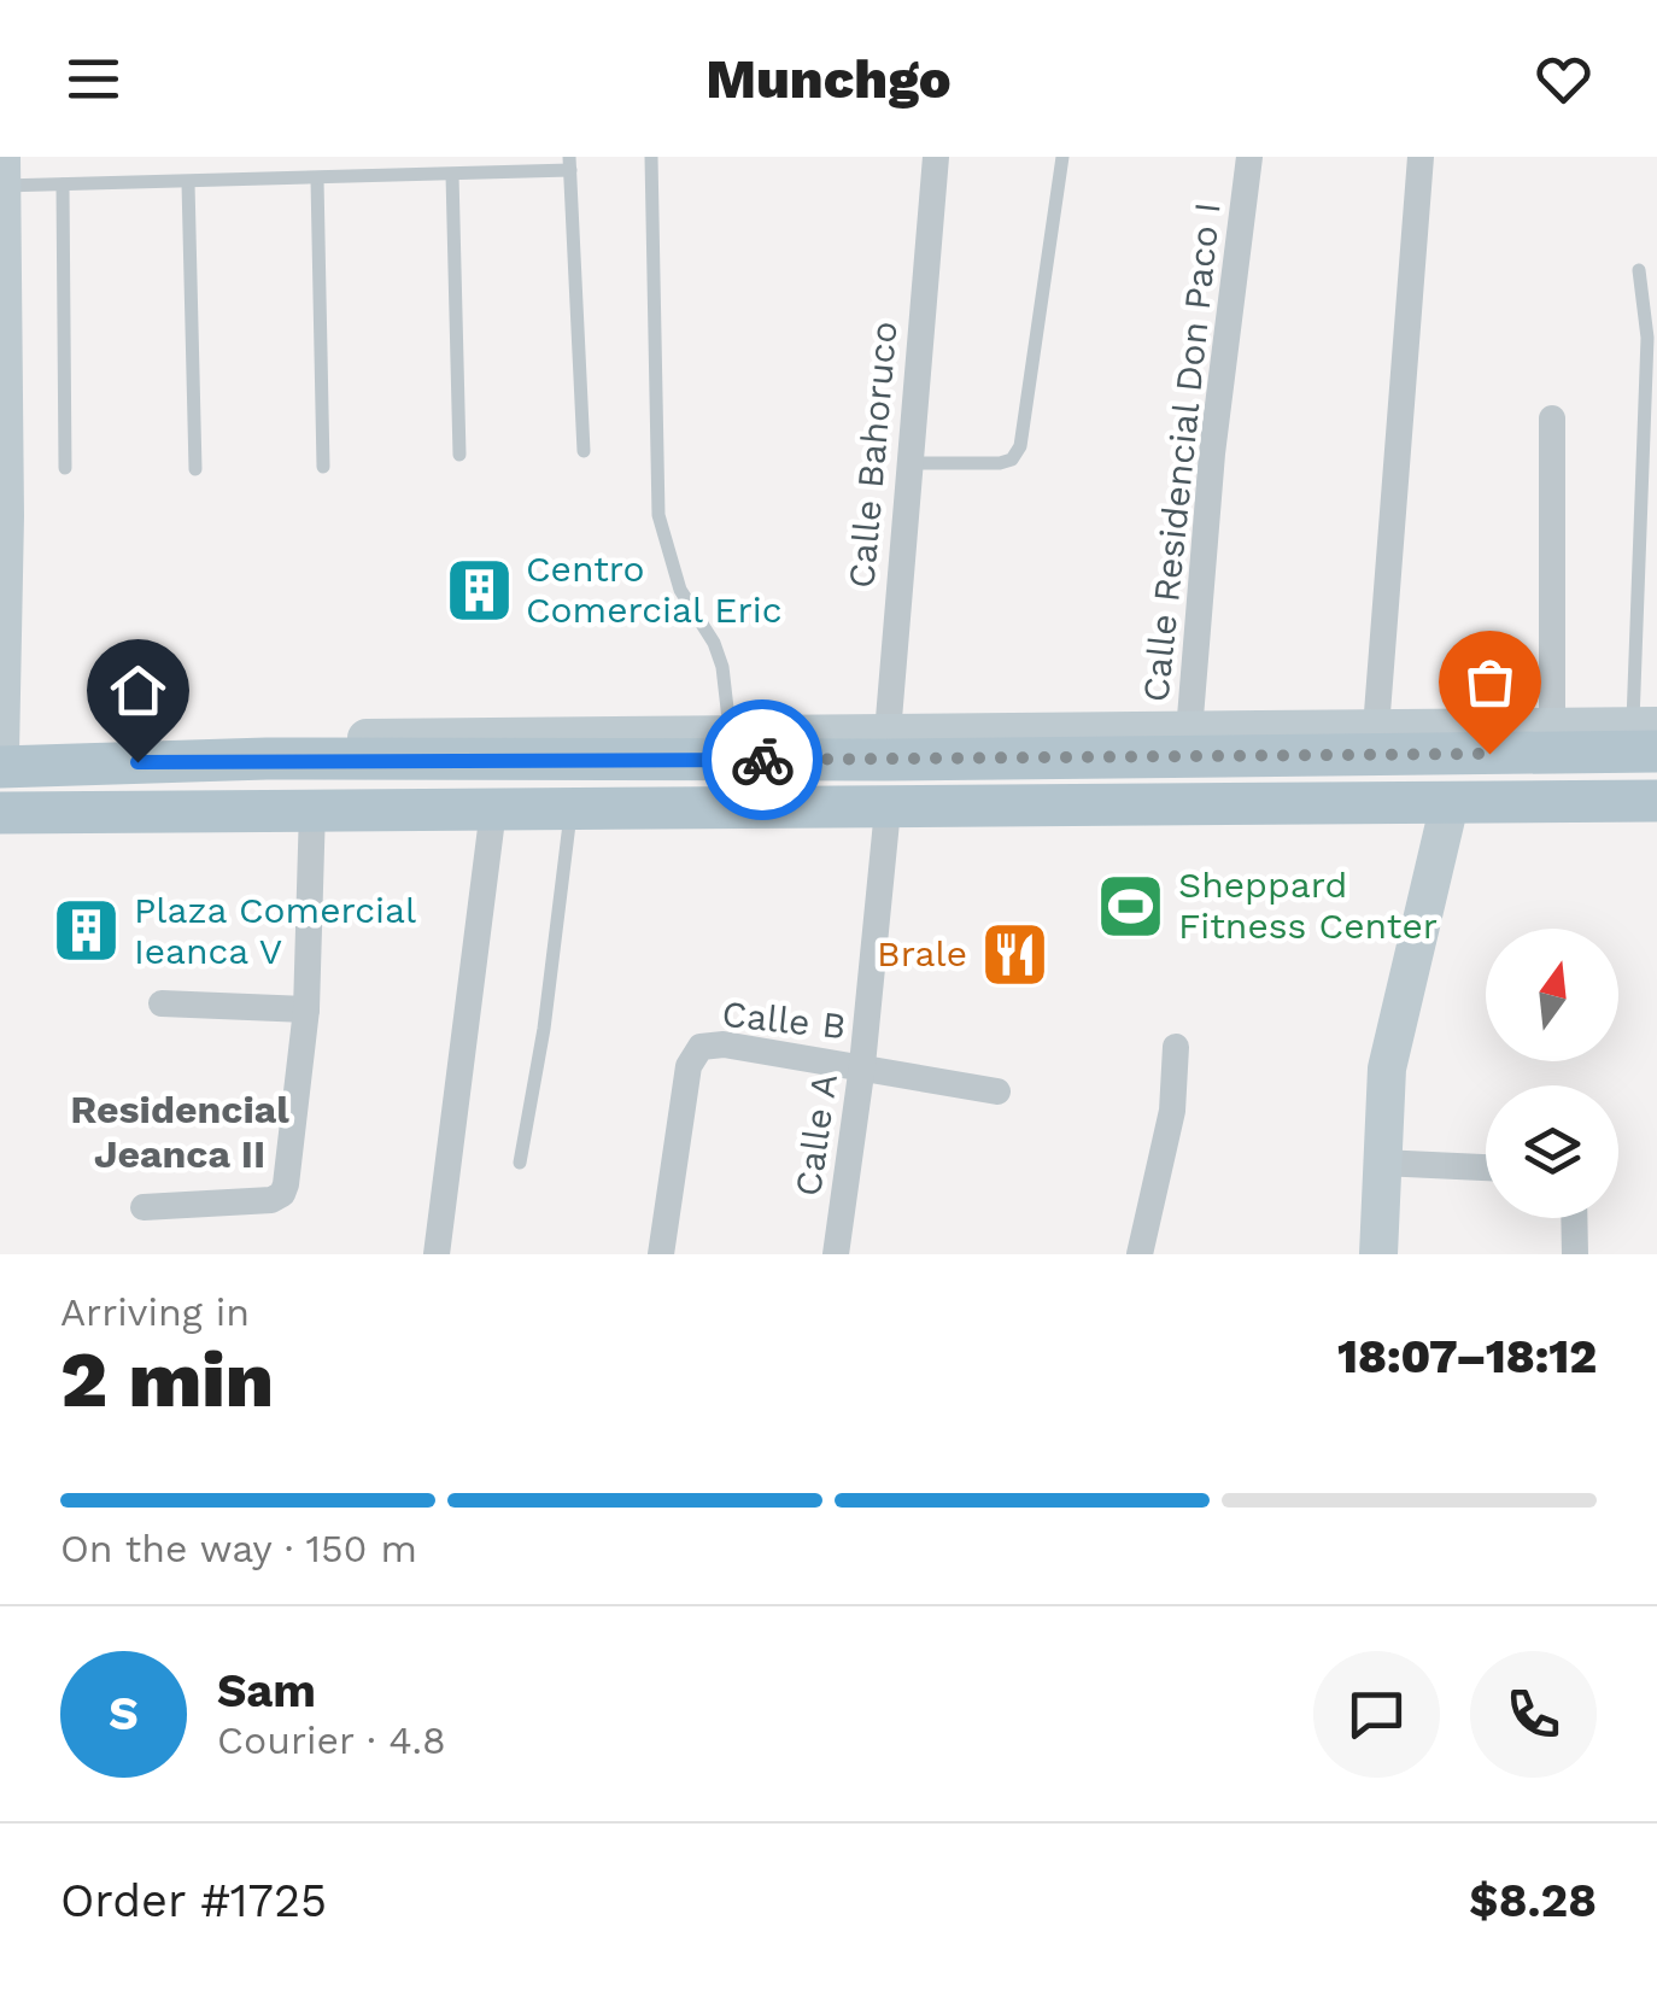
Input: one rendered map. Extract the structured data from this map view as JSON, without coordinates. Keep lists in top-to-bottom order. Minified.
{"streets":{"street":["Calle Residencial Don Paco I","Calle Bahoruco","Calle B","Calle A"]},"crossings":[["Calle B","Calle A"]],"districts":["Residencial Jeanca II"],"places":{"building":["Centro Comercial Eric","Plaza Comercial Ieanca V"],"sports":["Sheppard Fitness Center"],"restaurant":["Brale"]},"north":"top","page":{"header":"Munchgo","heading":["2 min","Arriving in","18:07–18:12"],"panel":["Sam","Courier · 4.8","Order #1725","$8.28"],"bar":"On the way · 150 m","round":"S"}}
